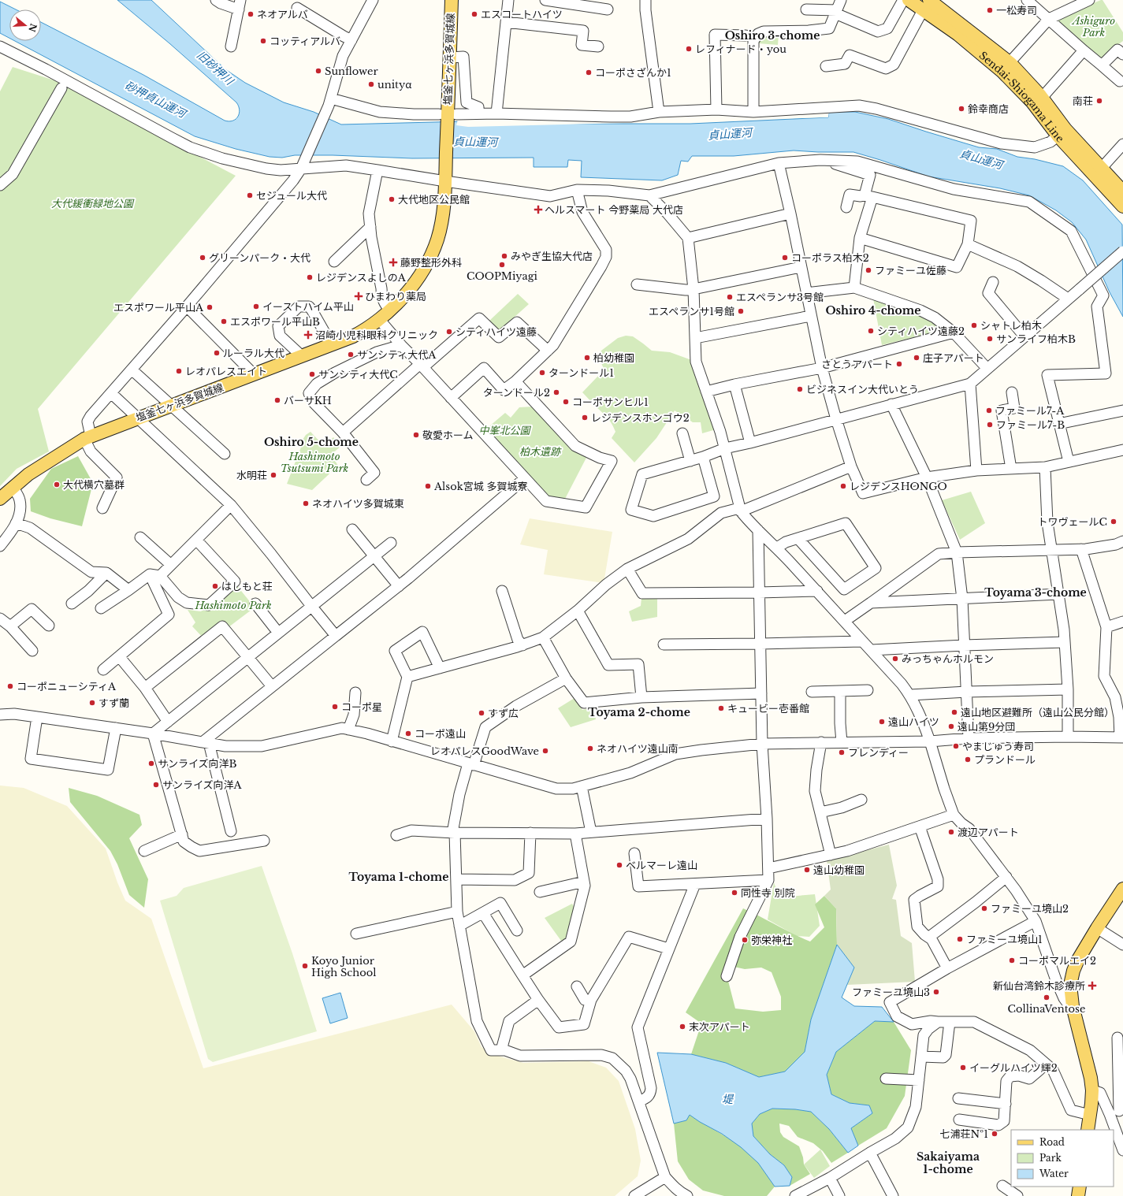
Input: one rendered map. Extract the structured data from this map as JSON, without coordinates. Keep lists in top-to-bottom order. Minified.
{"streets":{"main road":["塩釜七ヶ浜多賀城線","Sendai-Shiogama Line"]},"districts":["Oshiro 3-chome","Oshiro 4-chome","Oshiro 5-chome","Toyama 3-chome","Toyama 2-chome","Toyama 1-chome","Sakaiyama 1-chome"],"water":["旧砂押川","砂押貞山運河","貞山運河","堤"],"parks":["Ashiguro Park","大代緩衝緑地公園","中峯北公園","柏木遺跡","Hashimoto Tsutsumi Park","Hashimoto Park"],"places":{"other":["一松寿司","ネオアルバ","エスコートハイツ","コッティアルバ","レフィナード・you","Sunflower","コーポさざんか1","unityα","南荘","鈴幸商店","セジュール大代","大代地区公民館","みやぎ生協大代店","グリーンパーク・大代","コーポラス柏木2","COOPMiyagi","ファミーユ佐藤","レジデンスよしのA","エスペランサ3号館","イーストハイム平山","エスポワール平山A","エスペランサ1号館","エスポワール平山B","シャトレ柏木","シティハイツ遠藤2","シティハイツ遠藤","サンライフ柏木B","ルーラル大代","サンシティ大代A","柏幼稚園","庄子アパート","さとうアパート","レオパレスエイト","ターンドール1","サンシティ大代C","ビジネスイン大代いとう","ターンドール2","バーサKH","コーポサンヒル1","ファミール7-A","レジデンスホンゴウ2","ファミール7-B","敬愛ホーム","水明荘","大代横穴墓群","Alsok宮城 多賀城寮","レジデンスHONGO","ネオハイツ多賀城東","トワヴェールC","はしもと荘","みっちゃんホルモン","コーポニューシティA","すず蘭","コーポ星","キュービー壱番館","遠山地区避難所（遠山公民分館）","すず広","遠山ハイツ","遠山第9分団","コーポ遠山","やまじゅう寿司","ネオハイツ遠山南","レオパレスGoodWave","フレンディー","プランドール","サンライズ向洋B","サンライズ向洋A","渡辺アパート","ベルマーレ遠山","遠山幼稚園","同性寺 別院","ファミーユ境山2","ファミーユ境山1","弥栄神社","コーポマルエイ2","Koyo Junior High School","ファミーユ境山3","CollinaVentose","末次アパート","イーグルハイツ輝2","七浦荘№1"],"health":["ヘルスマート 今野薬局 大代店","藤野整形外科","ひまわり薬局","沼崎小児科眼科クリニック","新仙台湾鈴木診療所"]},"legend":["Road","Park","Water"],"north":"right"}
